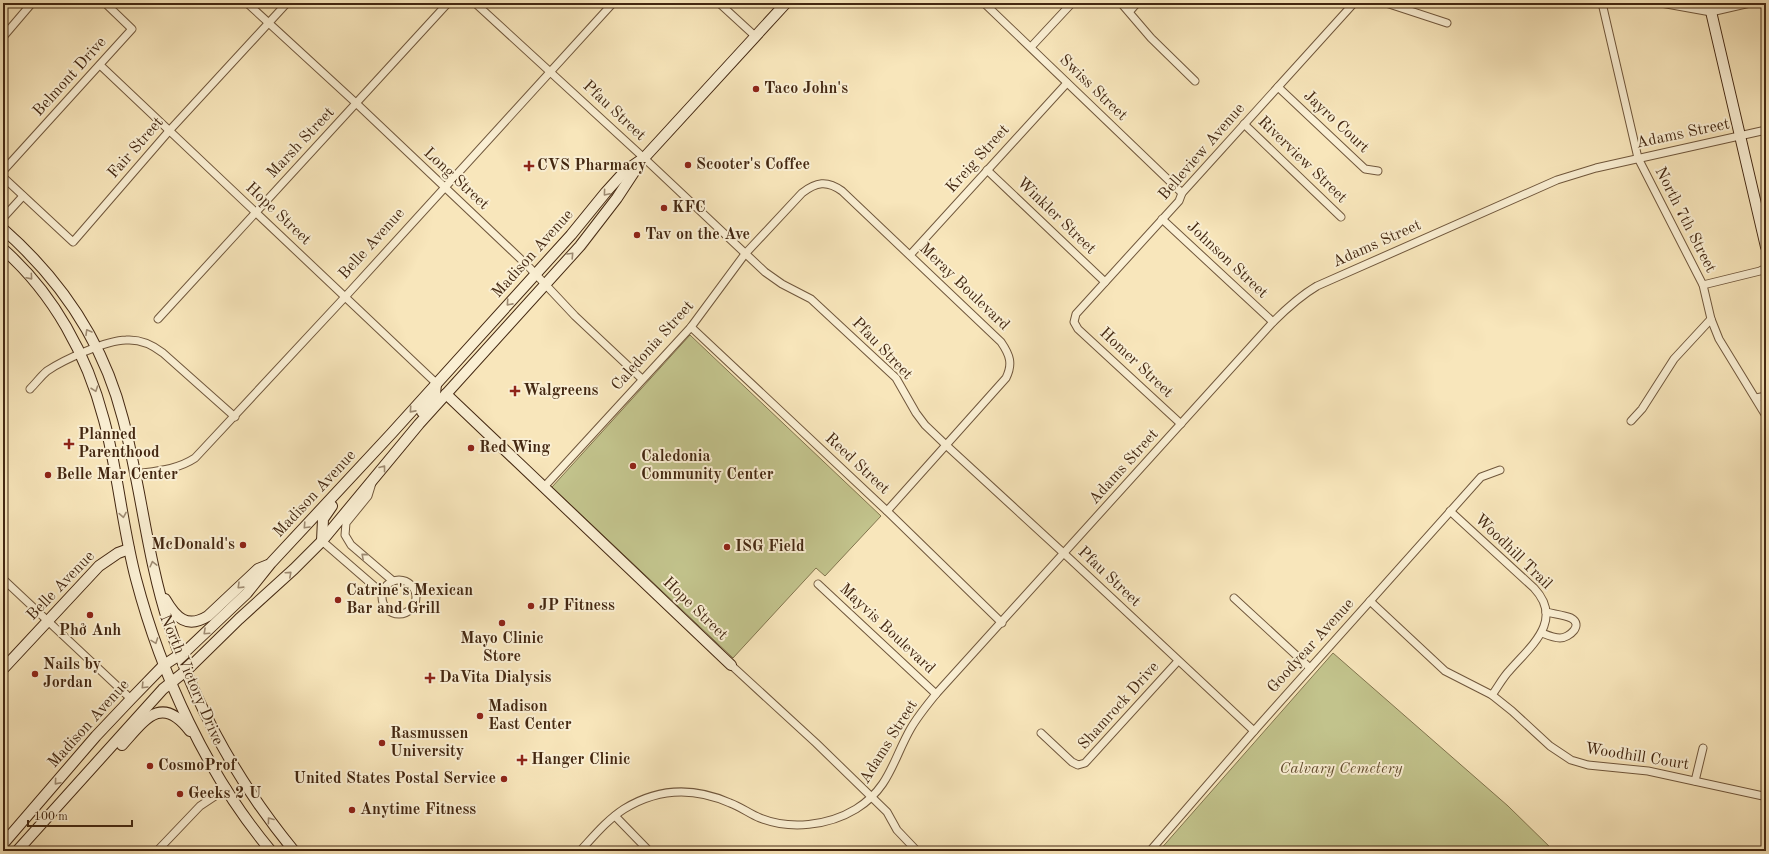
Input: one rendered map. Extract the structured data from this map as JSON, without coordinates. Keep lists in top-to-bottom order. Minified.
{"streets":{"main road":["Hope Street","Belle Avenue","Madison Avenue","North Victory Drive"],"street":["Belmont Drive","Swiss Street","Pfau Street","Jayro Court","Adams Street","Marsh Street","Fair Street","Belleview Avenue","Kreig Street","Riverview Street","Long Street","Winkler Street","North 7th Street","Johnson Street","Meray Boulevard","Caledonia Street","Homer Street","Reed Street","Woodhill Trail","Mayvis Boulevard","Goodyear Avenue","Shamrock Drive","Woodhill Court"]},"crossings":[["Belmont Drive","Hope Street"],["Swiss Street","Belleview Avenue"],["Swiss Street","Kreig Street"],["Pfau Street","Adams Street"],["Pfau Street","Belle Avenue"],["Pfau Street","Madison Avenue"],["Pfau Street","Meray Boulevard"],["Pfau Street","Caledonia Street"],["Pfau Street","Goodyear Avenue"],["Pfau Street","Shamrock Drive"],["Jayro Court","Belleview Avenue"],["Adams Street","Hope Street"],["Adams Street","North 7th Street"],["Adams Street","Johnson Street"],["Adams Street","Homer Street"],["Adams Street","Reed Street"],["Adams Street","Mayvis Boulevard"],["Marsh Street","Long Street"],["Marsh Street","Hope Street"],["Fair Street","Long Street"],["Fair Street","Hope Street"],["Belleview Avenue","Riverview Street"],["Belleview Avenue","Winkler Street"],["Belleview Avenue","Johnson Street"],["Belleview Avenue","Homer Street"],["Kreig Street","Winkler Street"],["Kreig Street","Meray Boulevard"],["Long Street","Belle Avenue"],["Long Street","Madison Avenue"],["Long Street","Caledonia Street"],["Hope Street","Belle Avenue"],["Hope Street","Madison Avenue"],["Hope Street","Caledonia Street"],["Belle Avenue","North Victory Drive"],["Madison Avenue","North Victory Drive"],["Meray Boulevard","Caledonia Street"],["Meray Boulevard","Reed Street"],["Caledonia Street","Reed Street"],["Woodhill Trail","Goodyear Avenue"],["Woodhill Trail","Woodhill Court"],["Goodyear Avenue","Woodhill Court"]],"parks":["Calvary Cemetery"],"places":{"other":["Taco John's","Scooter's Coffee","KFC","Tav on the Ave","Red Wing","Caledonia Community Center","Belle Mar Center","McDonald's","ISG Field","Catrine's Mexican Bar and Grill","JP Fitness","Phở Anh","Mayo Clinic Store","Nails by Jordan","Madison East Center","Rasmussen University","CosmoProf","United States Postal Service","Geeks 2 U","Anytime Fitness"],"health":["CVS Pharmacy","Walgreens","Planned Parenthood","DaVita Dialysis","Hanger Clinic"]},"scale_bar":"100 m"}
